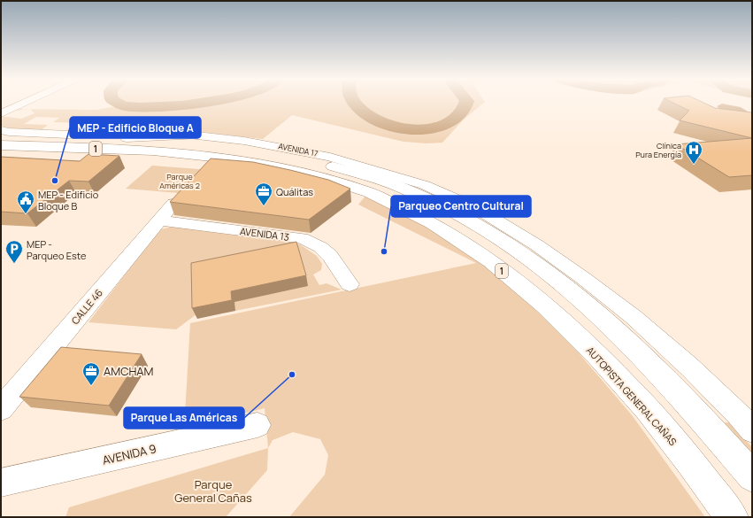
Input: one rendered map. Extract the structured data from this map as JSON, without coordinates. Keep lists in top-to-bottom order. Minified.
{"streets":{"highway":["1","AUTOPISTA GENERAL CAÑAS"],"street":["AVENIDA 17","AVENIDA 13","CALLE 46","AVENIDA 9"]},"crossings":[["1","AVENIDA 17"],["AVENIDA 13","CALLE 46"]],"parks":["Parque Américas 2","Parque General Cañas"],"places":{"hospital":["Clínica Pura Energía"],"other":["MEP - Edificio Bloque A","Parqueo Centro Cultural","Parque Las Américas"],"office":["Quálitas","AMCHAM"],"public building":["MEP - Edificio Bloque B"],"parking":["MEP - Parqueo Este"]}}
